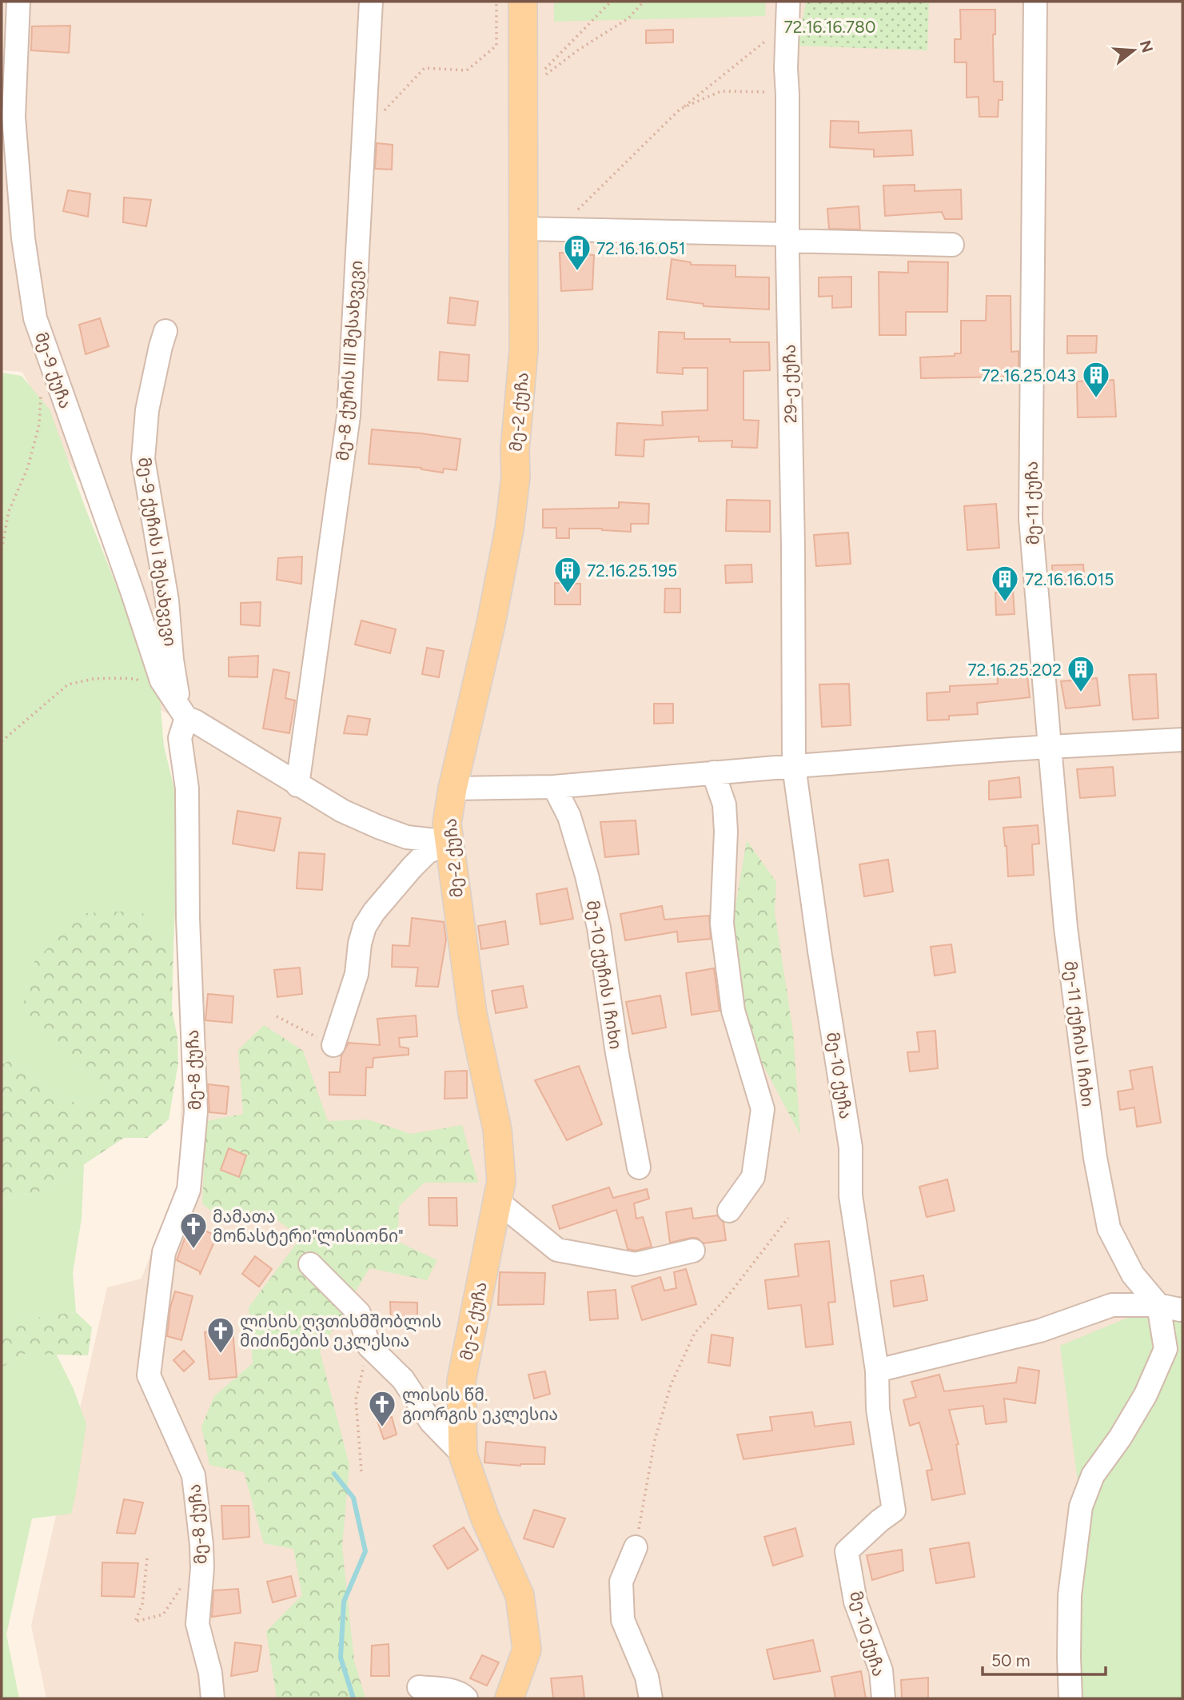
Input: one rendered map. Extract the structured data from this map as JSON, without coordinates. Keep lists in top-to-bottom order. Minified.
{"streets":{"main road":["მე-2 ქუჩა"],"street":["მე-8 ქუჩის III შესახვევი","მე-9 ქუჩა","29-ე ქუჩა","მე-11 ქუჩა","მე-9 ქუჩის I შესახვევი","მე-10 ქუჩის I ჩიხი","მე-11 ქუჩის I ჩიხი","მე-8 ქუჩა","მე-10 ქუჩა"]},"crossings":[["მე-9 ქუჩა","მე-9 ქუჩის I შესახვევი"],["მე-9 ქუჩა","მე-8 ქუჩა"],["29-ე ქუჩა","მე-10 ქუჩა"],["მე-11 ქუჩა","მე-11 ქუჩის I ჩიხი"],["მე-9 ქუჩის I შესახვევი","მე-8 ქუჩა"]],"parks":["72.16.16.780"],"places":{"building":["72.16.16.051","72.16.25.043","72.16.25.195","72.16.16.015","72.16.25.202"],"church":["მამათა მონასტერი\"ლისიონი\"","ლისის ღვთისმშობლის მიძინების ეკლესია","ლისის წმ. გიორგის ეკლესია"]},"scale_bar":"50 m","north":"right"}
